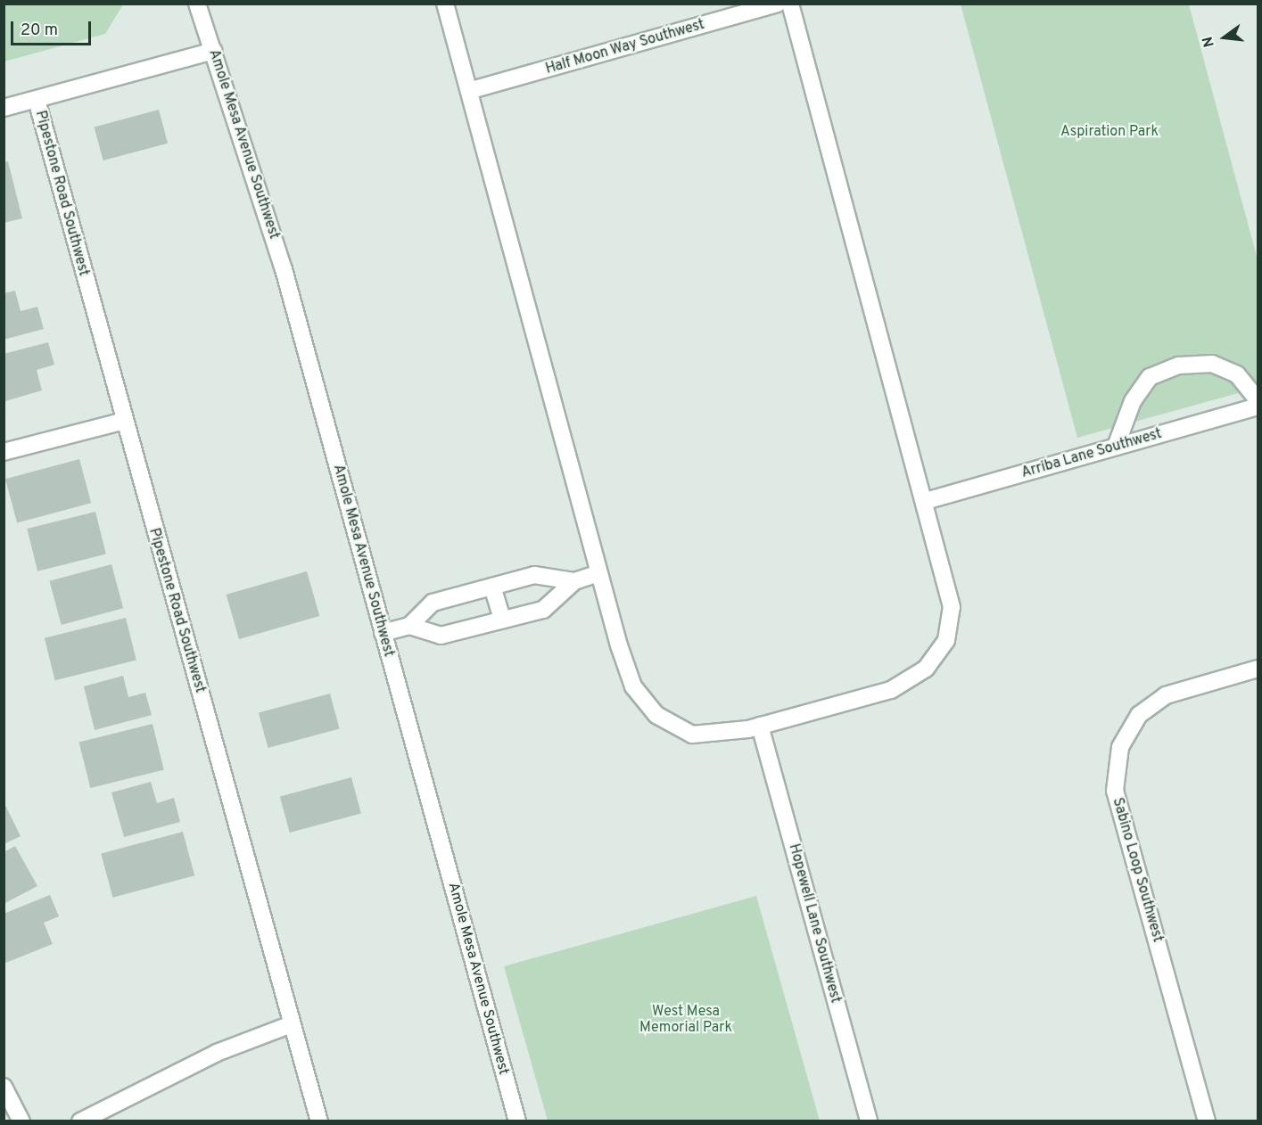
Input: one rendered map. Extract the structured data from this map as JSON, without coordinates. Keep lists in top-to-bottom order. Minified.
{"streets":{"street":["Half Moon Way Southwest","Amole Mesa Avenue Southwest","Pipestone Road Southwest","Arriba Lane Southwest","Sabino Loop Southwest","Hopewell Lane Southwest"]},"parks":["Aspiration Park","West Mesa Memorial Park"],"scale_bar":"20 m","north":"left"}
